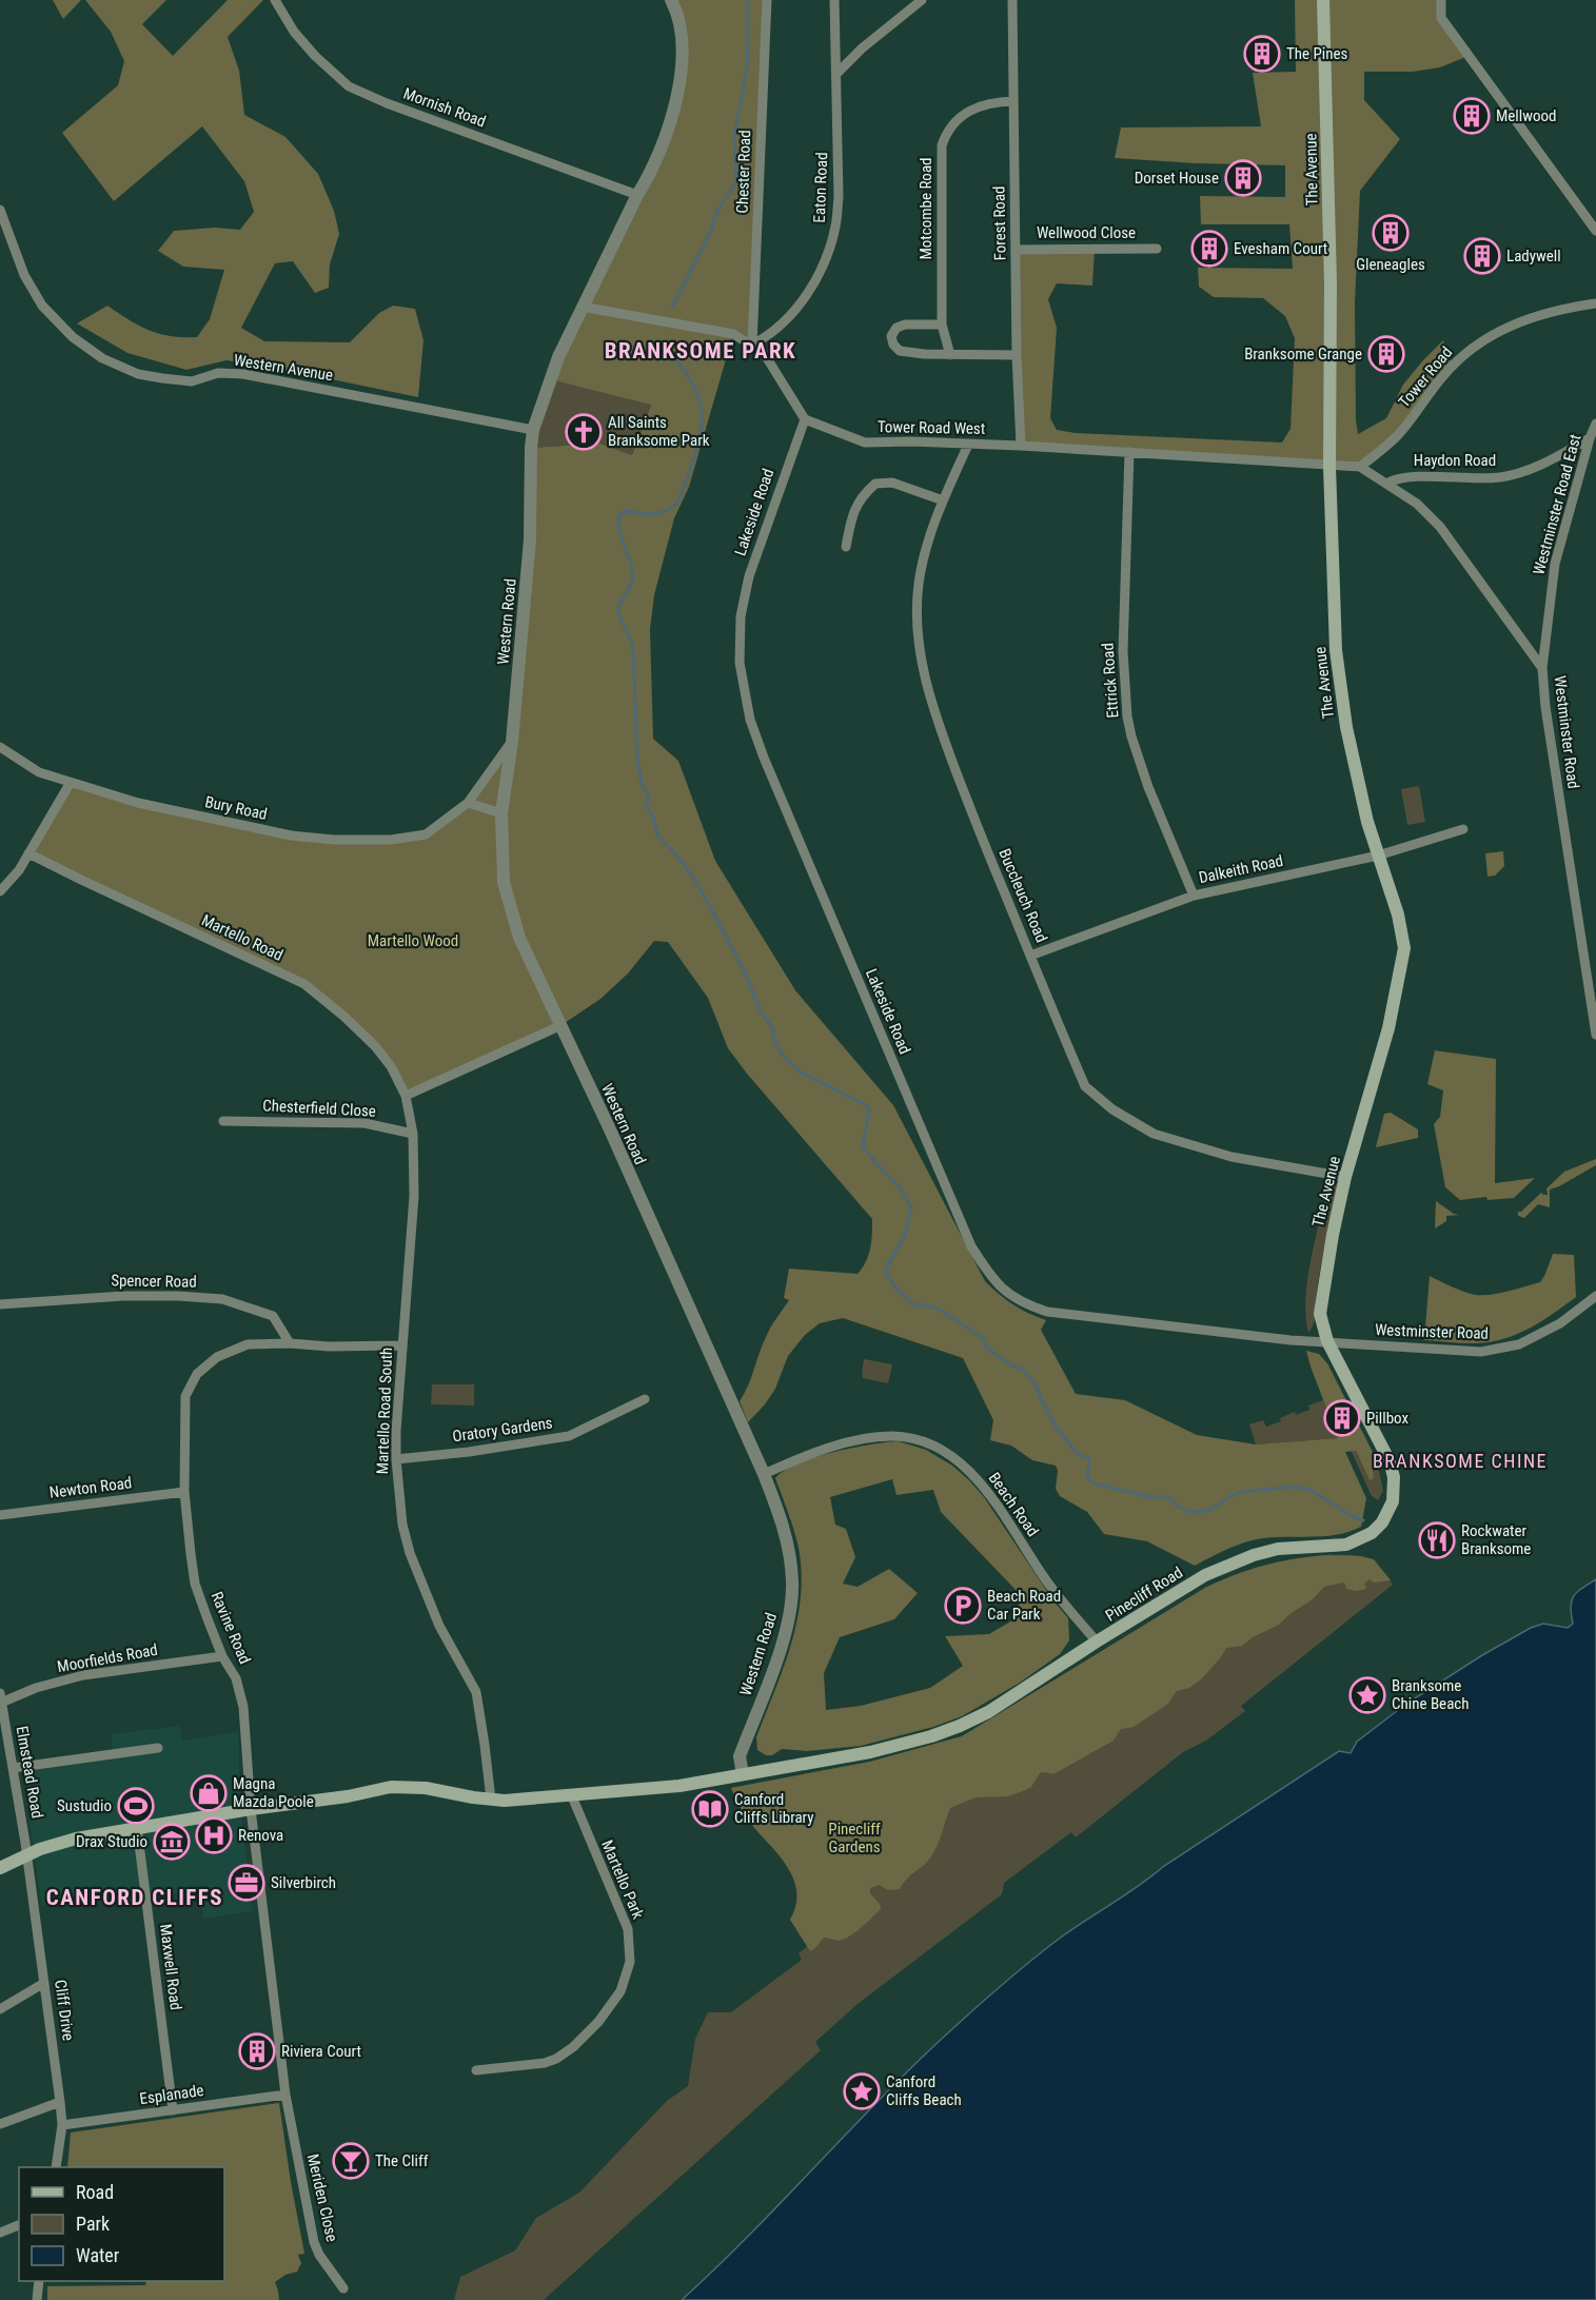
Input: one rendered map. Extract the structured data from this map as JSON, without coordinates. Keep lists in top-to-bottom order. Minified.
{"streets":{"main road":["The Avenue","Pinecliff Road"],"street":["Mornish Road","Chester Road","Eaton Road","Motcombe Road","Forest Road","Wellwood Close","Western Avenue","Tower Road","Tower Road West","Haydon Road","Westminster Road East","Lakeside Road","Western Road","Ettrick Road","Westminster Road","Bury Road","Dalkeith Road","Buccleuch Road","Martello Road","Chesterfield Close","Spencer Road","Martello Road South","Oratory Gardens","Newton Road","Beach Road","Ravine Road","Moorfields Road","Elmstead Road","Martello Park","Maxwell Road","Cliff Drive","Esplanade","Meriden Close"]},"crossings":[["Mornish Road","Western Road"],["The Avenue","Tower Road West"],["The Avenue","Lakeside Road"],["The Avenue","Westminster Road"],["The Avenue","Dalkeith Road"],["The Avenue","Buccleuch Road"],["The Avenue","Pinecliff Road"],["Chester Road","Eaton Road"],["Motcombe Road","Forest Road"],["Forest Road","Wellwood Close"],["Forest Road","Tower Road West"],["Western Avenue","Western Road"],["Tower Road","Westminster Road"],["Tower Road West","Lakeside Road"],["Tower Road West","Ettrick Road"],["Tower Road West","Buccleuch Road"],["Haydon Road","Westminster Road East"],["Haydon Road","Westminster Road"],["Westminster Road East","Westminster Road"],["Lakeside Road","Westminster Road"],["Lakeside Road","Pinecliff Road"],["Western Road","Bury Road"],["Western Road","Beach Road"],["Western Road","Pinecliff Road"],["Ettrick Road","Dalkeith Road"],["Westminster Road","Pinecliff Road"],["Dalkeith Road","Buccleuch Road"],["Martello Road","Chesterfield Close"],["Martello Road","Martello Road South"],["Spencer Road","Ravine Road"],["Martello Road South","Oratory Gardens"],["Martello Road South","Ravine Road"],["Newton Road","Ravine Road"],["Beach Road","Pinecliff Road"],["Ravine Road","Moorfields Road"],["Ravine Road","Esplanade"],["Ravine Road","Meriden Close"],["Moorfields Road","Elmstead Road"],["Elmstead Road","Cliff Drive"],["Maxwell Road","Esplanade"],["Cliff Drive","Esplanade"]],"districts":["BRANKSOME PARK","BRANKSOME CHINE","CANFORD CLIFFS"],"parks":["Martello Wood","Pinecliff Gardens"],"places":{"building":["The Pines","Mellwood","Dorset House","Gleneagles","Evesham Court","Ladywell","Branksome Grange","Pillbox","Riviera Court"],"church":["All Saints Branksome Park"],"restaurant":["Rockwater Branksome"],"parking":["Beach Road Car Park"],"place":["Branksome Chine Beach","Canford Cliffs Beach"],"shop":["Magna Mazda Poole"],"sports":["Sustudio"],"library":["Canford Cliffs Library"],"hospital":["Renova"],"museum":["Drax Studio"],"office":["Silverbirch"],"bar":["The Cliff"]},"legend":["Road","Park","Water"]}
